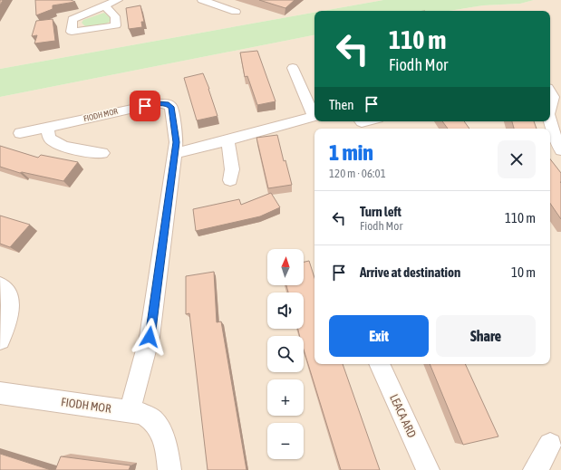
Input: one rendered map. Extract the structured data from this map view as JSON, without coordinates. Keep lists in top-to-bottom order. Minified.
{"streets":{"street":["FIODH MOR","LEACA ARD"]},"north":"top","page":{"turn":["110 m","Fiodh Mor"],"then":"Then","heading":["1 min","120 m · 06:01"],"list":[{"name":"Turn left","note":"Fiodh Mor","value":"110 m"},{"name":"Arrive at destination","value":"10 m"}],"map_buttons":["+","−"],"buttons":["Exit","Share"]}}
